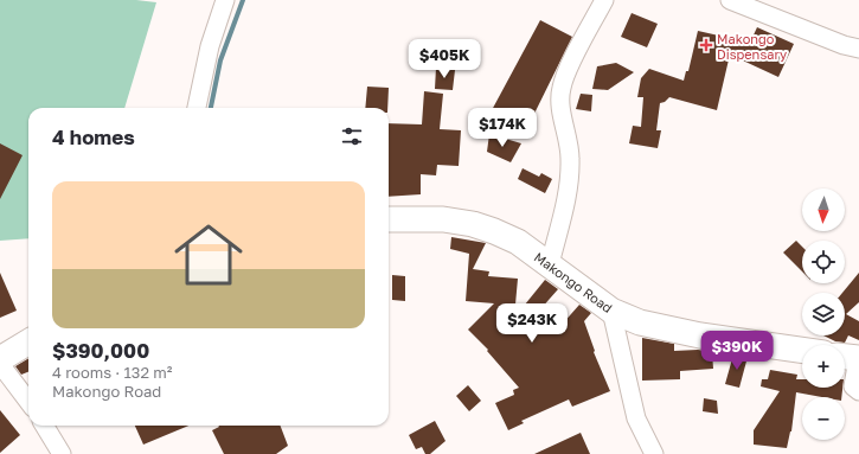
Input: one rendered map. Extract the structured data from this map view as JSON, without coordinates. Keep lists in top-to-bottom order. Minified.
{"streets":{"street":["Makongo Road"]},"places":{"health":["Makongo Dispensary"]},"north":"bottom","page":{"price":["$405K","$174K","$243K","$390K"],"heading":"4 homes","list":[{"name":"$390,000","note":"4 rooms · 132 m² · Makongo Road"}],"map_buttons":["+","−"]}}
